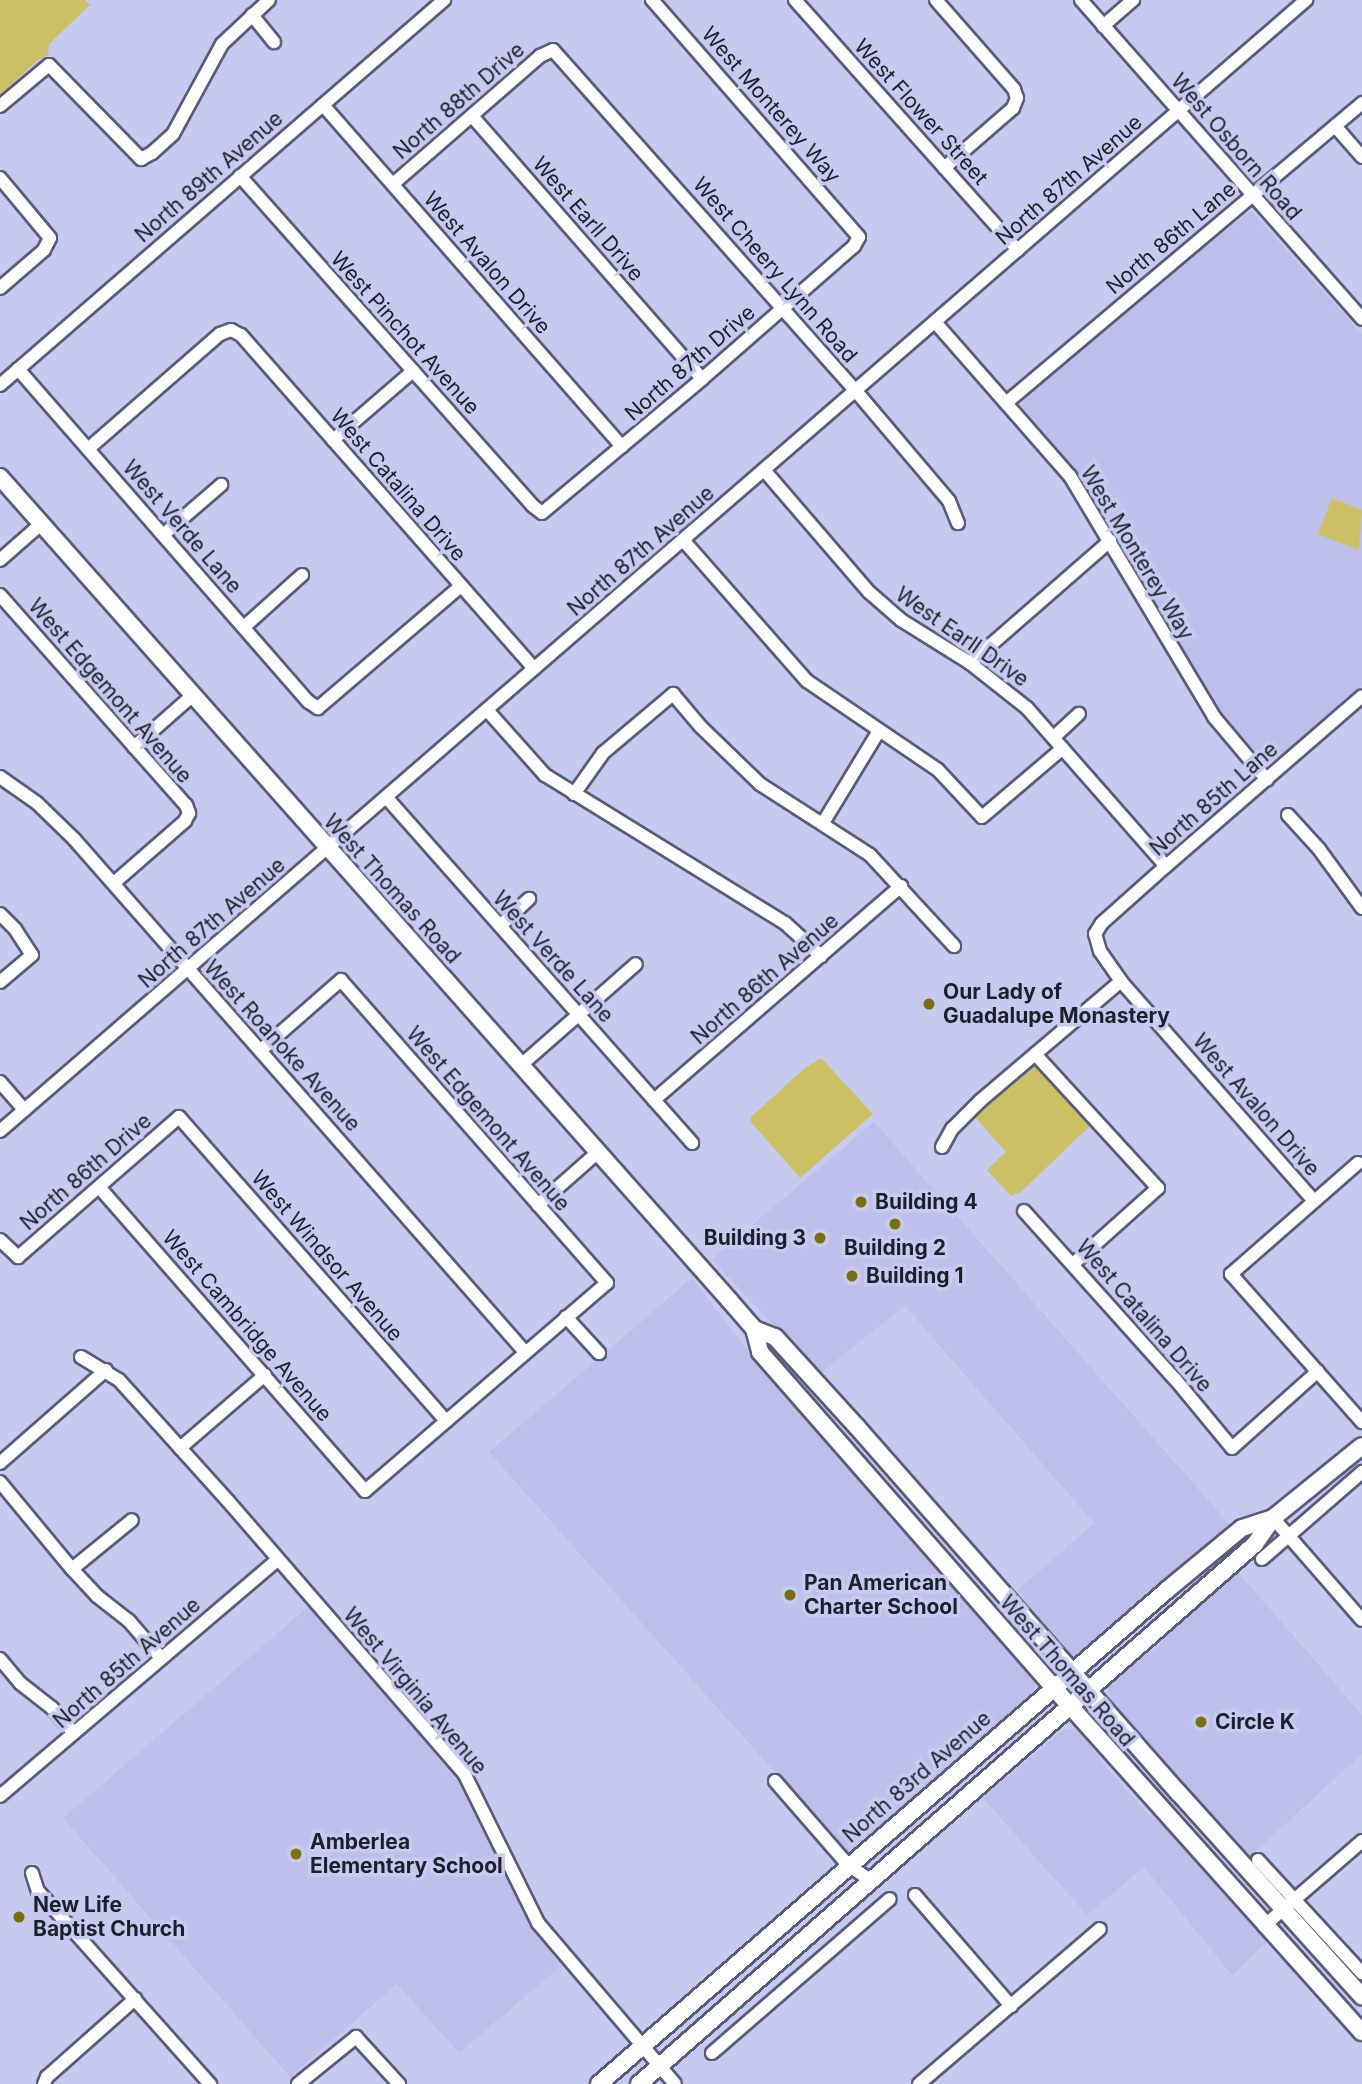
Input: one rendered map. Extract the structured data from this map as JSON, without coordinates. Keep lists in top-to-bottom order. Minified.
{"streets":{"main road":["West Thomas Road","North 83rd Avenue"],"street":["North 88th Drive","West Monterey Way","West Flower Street","West Osborn Road","North 89th Avenue","North 87th Avenue","West Earll Drive","North 86th Lane","West Avalon Drive","West Cheery Lynn Road","West Pinchot Avenue","North 87th Drive","West Catalina Drive","West Verde Lane","West Edgemont Avenue","North 85th Lane","North 86th Avenue","West Roanoke Avenue","North 86th Drive","West Windsor Avenue","West Cambridge Avenue","North 85th Avenue","West Virginia Avenue"]},"crossings":[["North 88th Drive","West Earll Drive"],["North 88th Drive","West Avalon Drive"],["North 88th Drive","West Cheery Lynn Road"],["West Monterey Way","North 87th Avenue"],["West Monterey Way","North 86th Lane"],["West Monterey Way","North 87th Drive"],["West Monterey Way","North 85th Lane"],["West Flower Street","North 87th Avenue"],["West Osborn Road","North 87th Avenue"],["West Osborn Road","North 86th Lane"],["North 89th Avenue","West Avalon Drive"],["North 89th Avenue","West Pinchot Avenue"],["North 89th Avenue","West Verde Lane"],["North 87th Avenue","West Earll Drive"],["North 87th Avenue","West Cheery Lynn Road"],["North 87th Avenue","West Catalina Drive"],["North 87th Avenue","West Verde Lane"],["North 87th Avenue","West Thomas Road"],["North 87th Avenue","West Roanoke Avenue"],["West Earll Drive","North 87th Drive"],["West Earll Drive","North 85th Lane"],["West Avalon Drive","North 87th Drive"],["West Avalon Drive","North 85th Lane"],["West Cheery Lynn Road","North 87th Drive"],["West Pinchot Avenue","North 87th Drive"],["West Catalina Drive","West Verde Lane"],["West Verde Lane","North 86th Avenue"],["West Edgemont Avenue","West Roanoke Avenue"],["West Thomas Road","North 83rd Avenue"],["North 86th Drive","West Windsor Avenue"],["North 86th Drive","West Cambridge Avenue"],["West Windsor Avenue","West Cambridge Avenue"],["North 85th Avenue","West Virginia Avenue"],["West Virginia Avenue","North 83rd Avenue"]],"places":["Our Lady of Guadalupe Monastery","Building 4","Building 2","Building 3","Building 1","Pan American Charter School","Circle K","Amberlea Elementary School","New Life Baptist Church"]}
